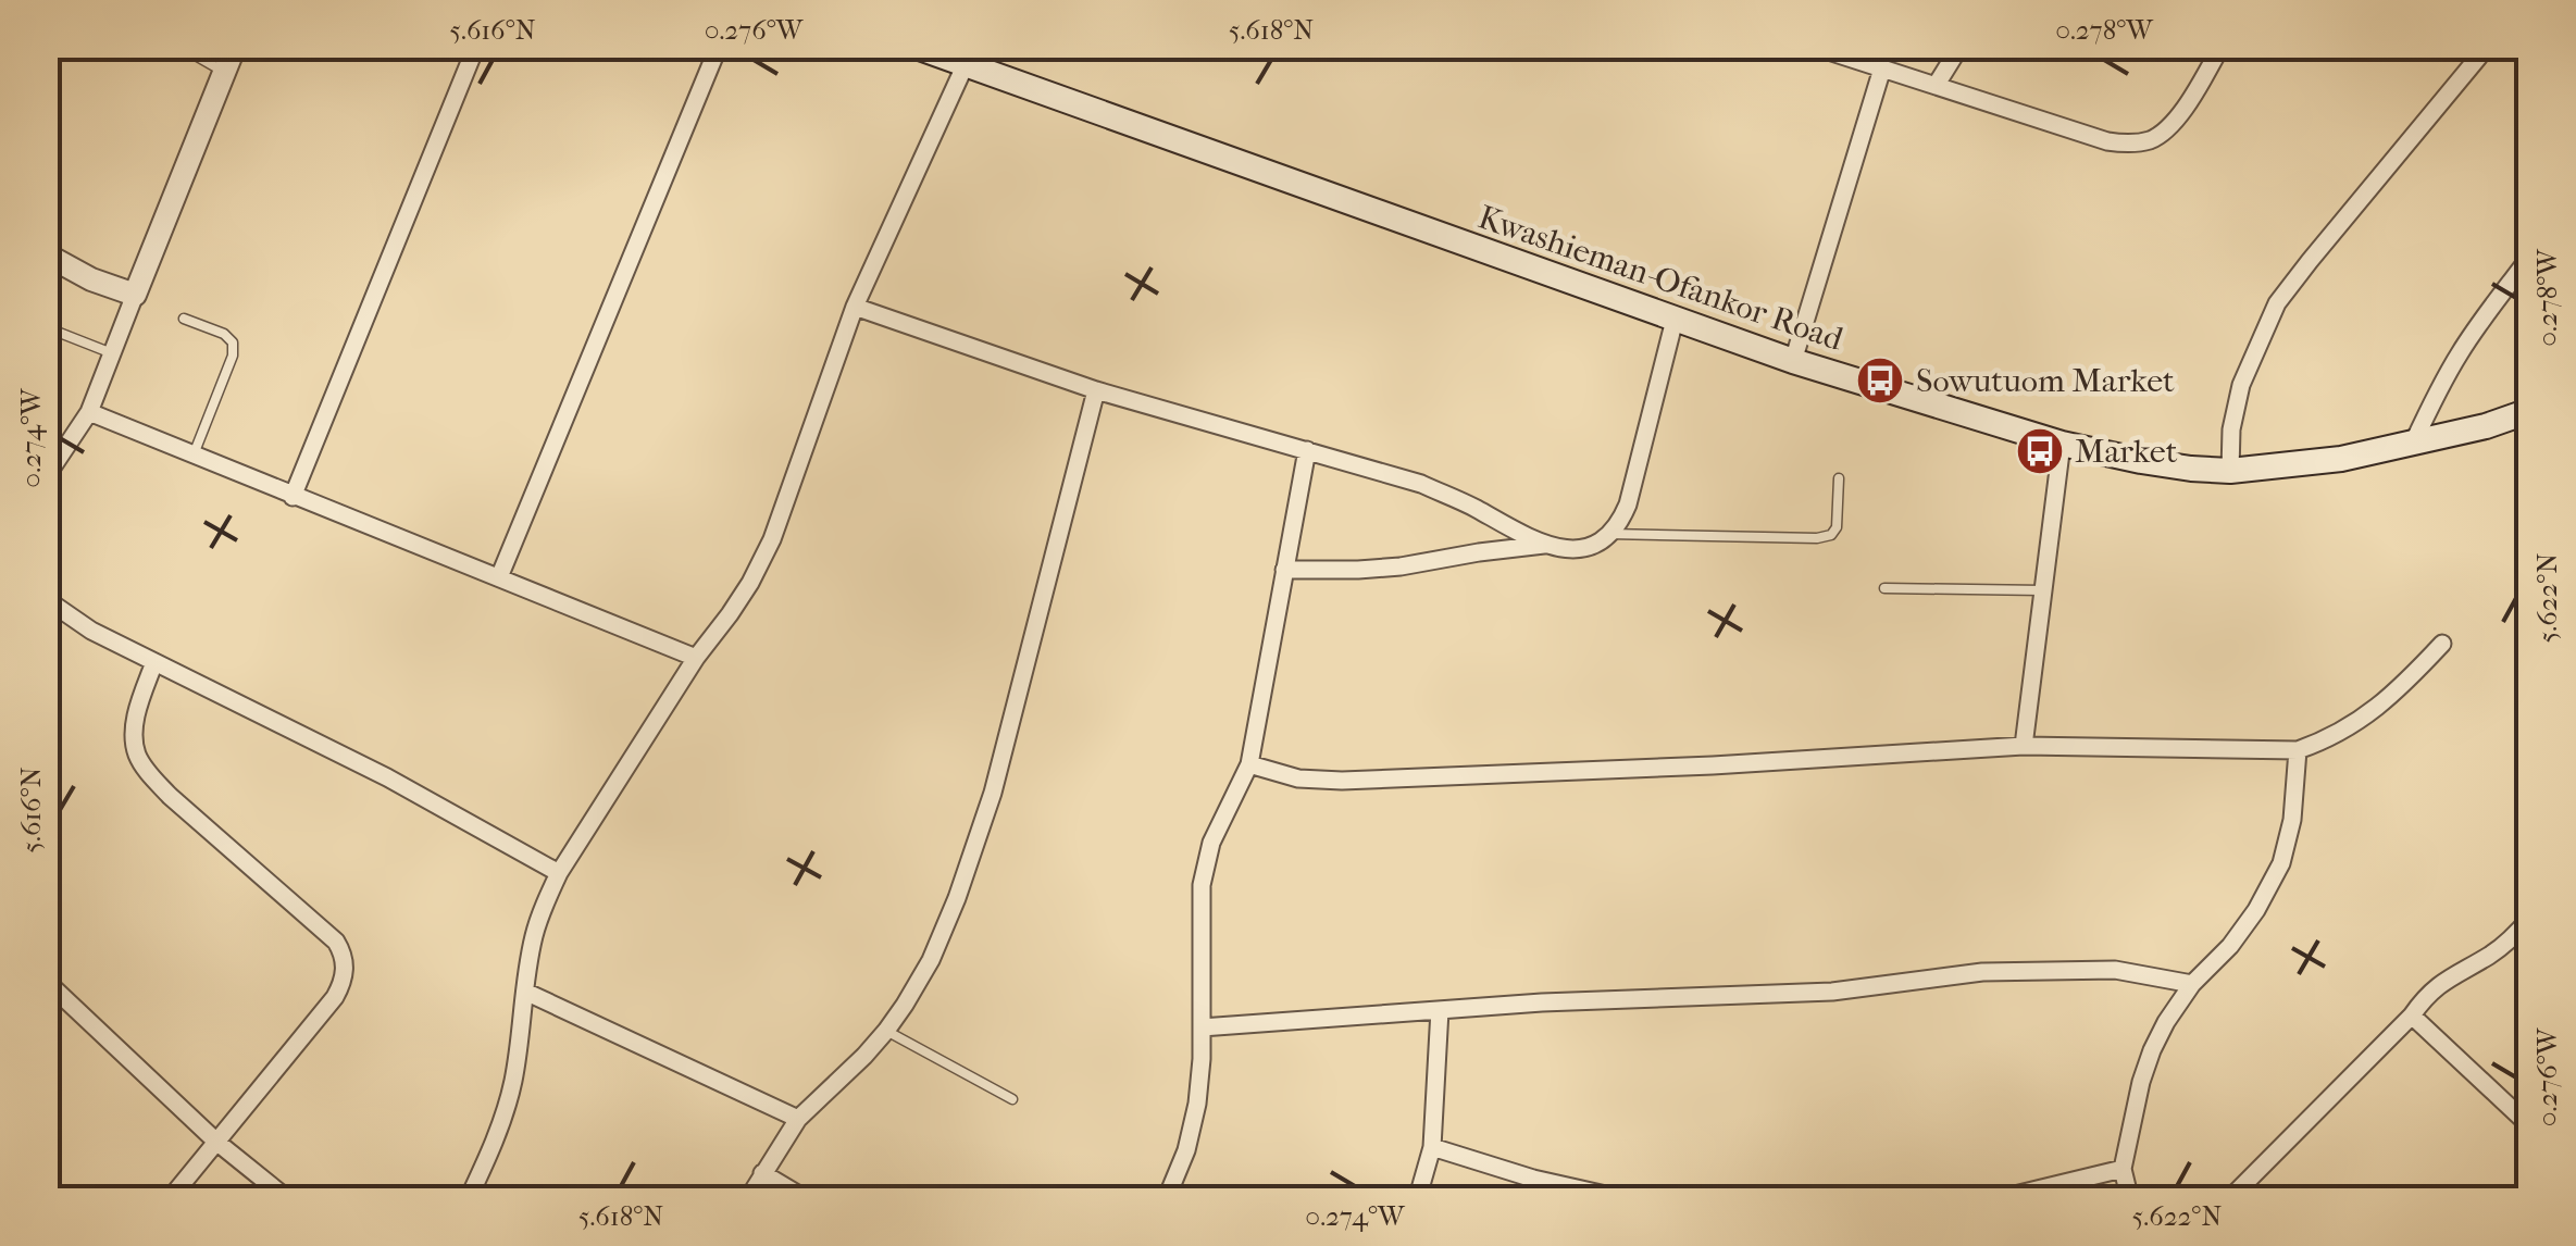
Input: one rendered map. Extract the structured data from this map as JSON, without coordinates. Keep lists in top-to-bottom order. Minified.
{"streets":{"main road":["Kwashieman-Ofankor Road"]},"places":{"bus stop":["Sowutuom Market","Market"]},"coordinates":["5.616°N","0.276°W","5.618°N","0.278°W","0.274°W","5.622°N"]}
